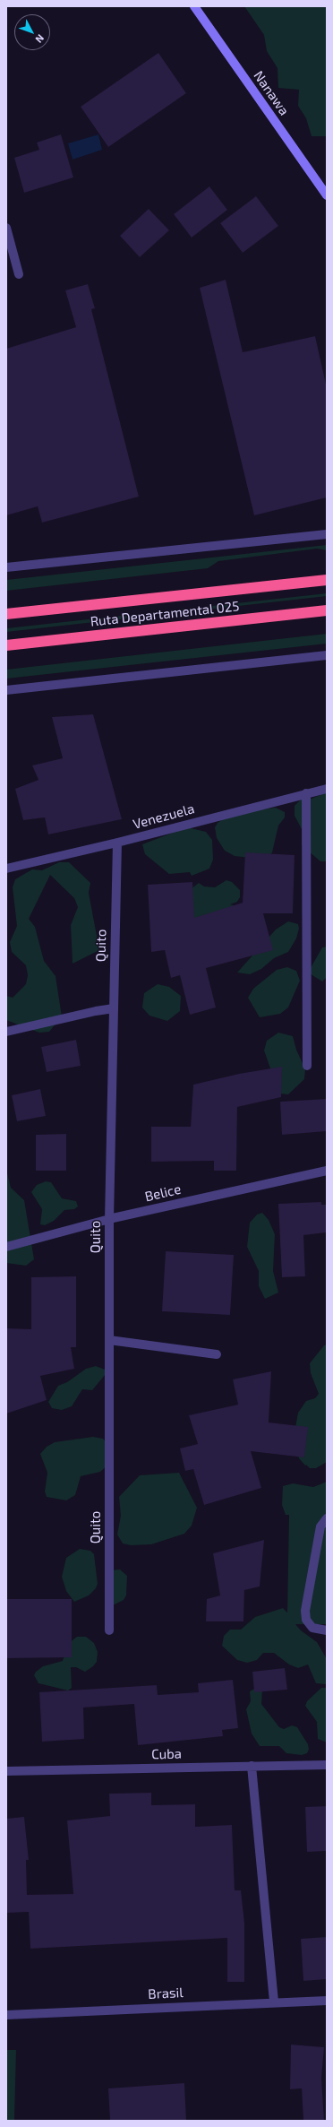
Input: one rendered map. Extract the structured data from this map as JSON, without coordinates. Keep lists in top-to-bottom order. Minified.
{"streets":{"highway":["Ruta Departamental 025"],"street":["Nanawa","Venezuela","Quito","Belice","Cuba","Brasil"]},"crossings":[["Venezuela","Quito"],["Quito","Belice"]],"north":"bottom right"}
